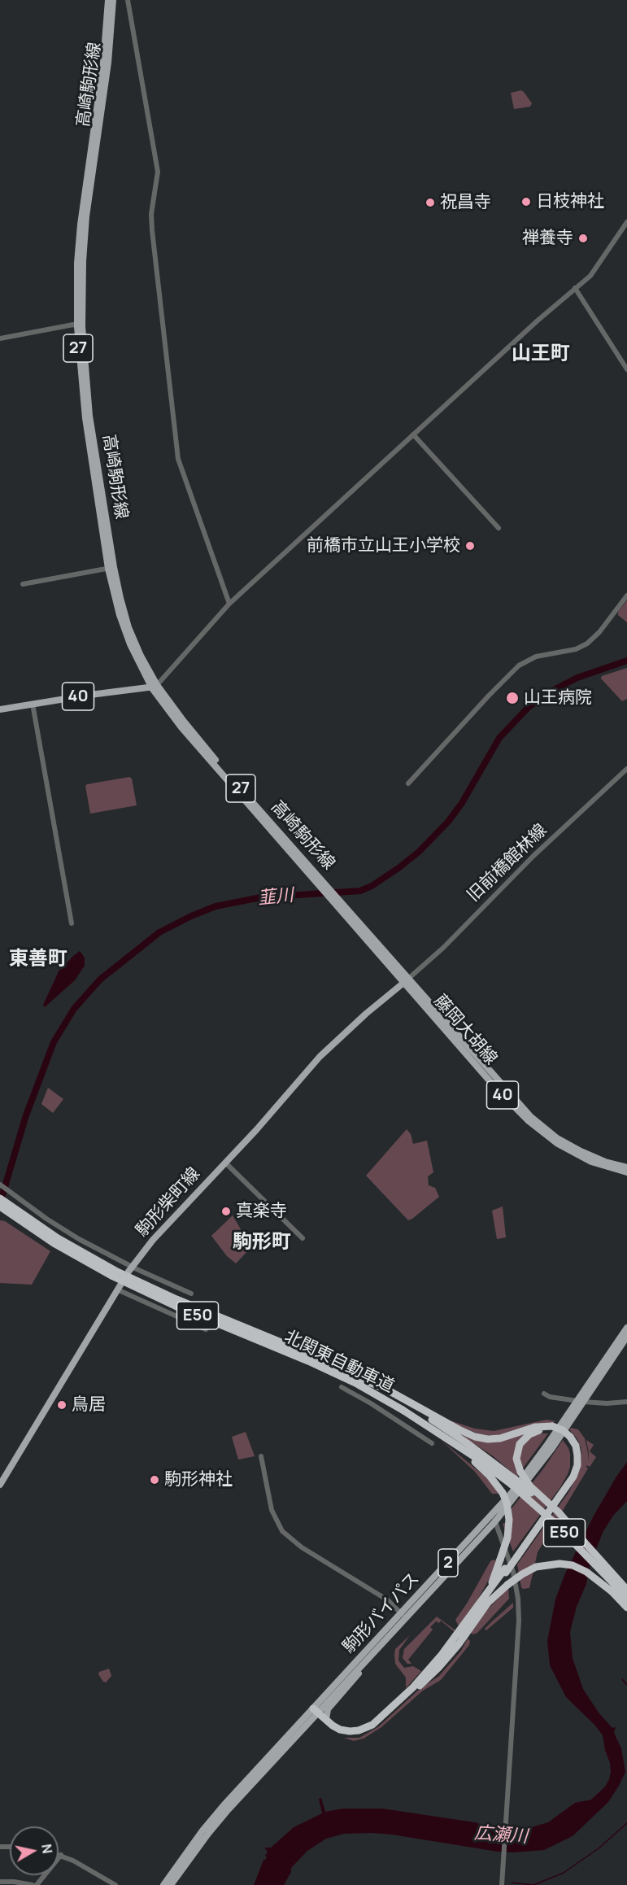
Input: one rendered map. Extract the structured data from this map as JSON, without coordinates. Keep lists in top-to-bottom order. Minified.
{"streets":{"highway":["E50","北関東自動車道"],"main road":["高崎駒形線","27","40","藤岡大胡線","駒形柴町線","2","駒形バイパス"],"street":["旧前橋館林線"]},"crossings":[["高崎駒形線","40"],["高崎駒形線","旧前橋館林線"],["高崎駒形線","藤岡大胡線"],["高崎駒形線","駒形柴町線"],["旧前橋館林線","藤岡大胡線"],["旧前橋館林線","駒形柴町線"],["藤岡大胡線","駒形柴町線"],["2","駒形バイパス"]],"districts":["山王町","東善町","駒形町"],"water":["韮川","広瀬川"],"places":["日枝神社","祝昌寺","禅養寺","前橋市立山王小学校","山王病院","真楽寺","鳥居","駒形神社"],"north":"right"}
